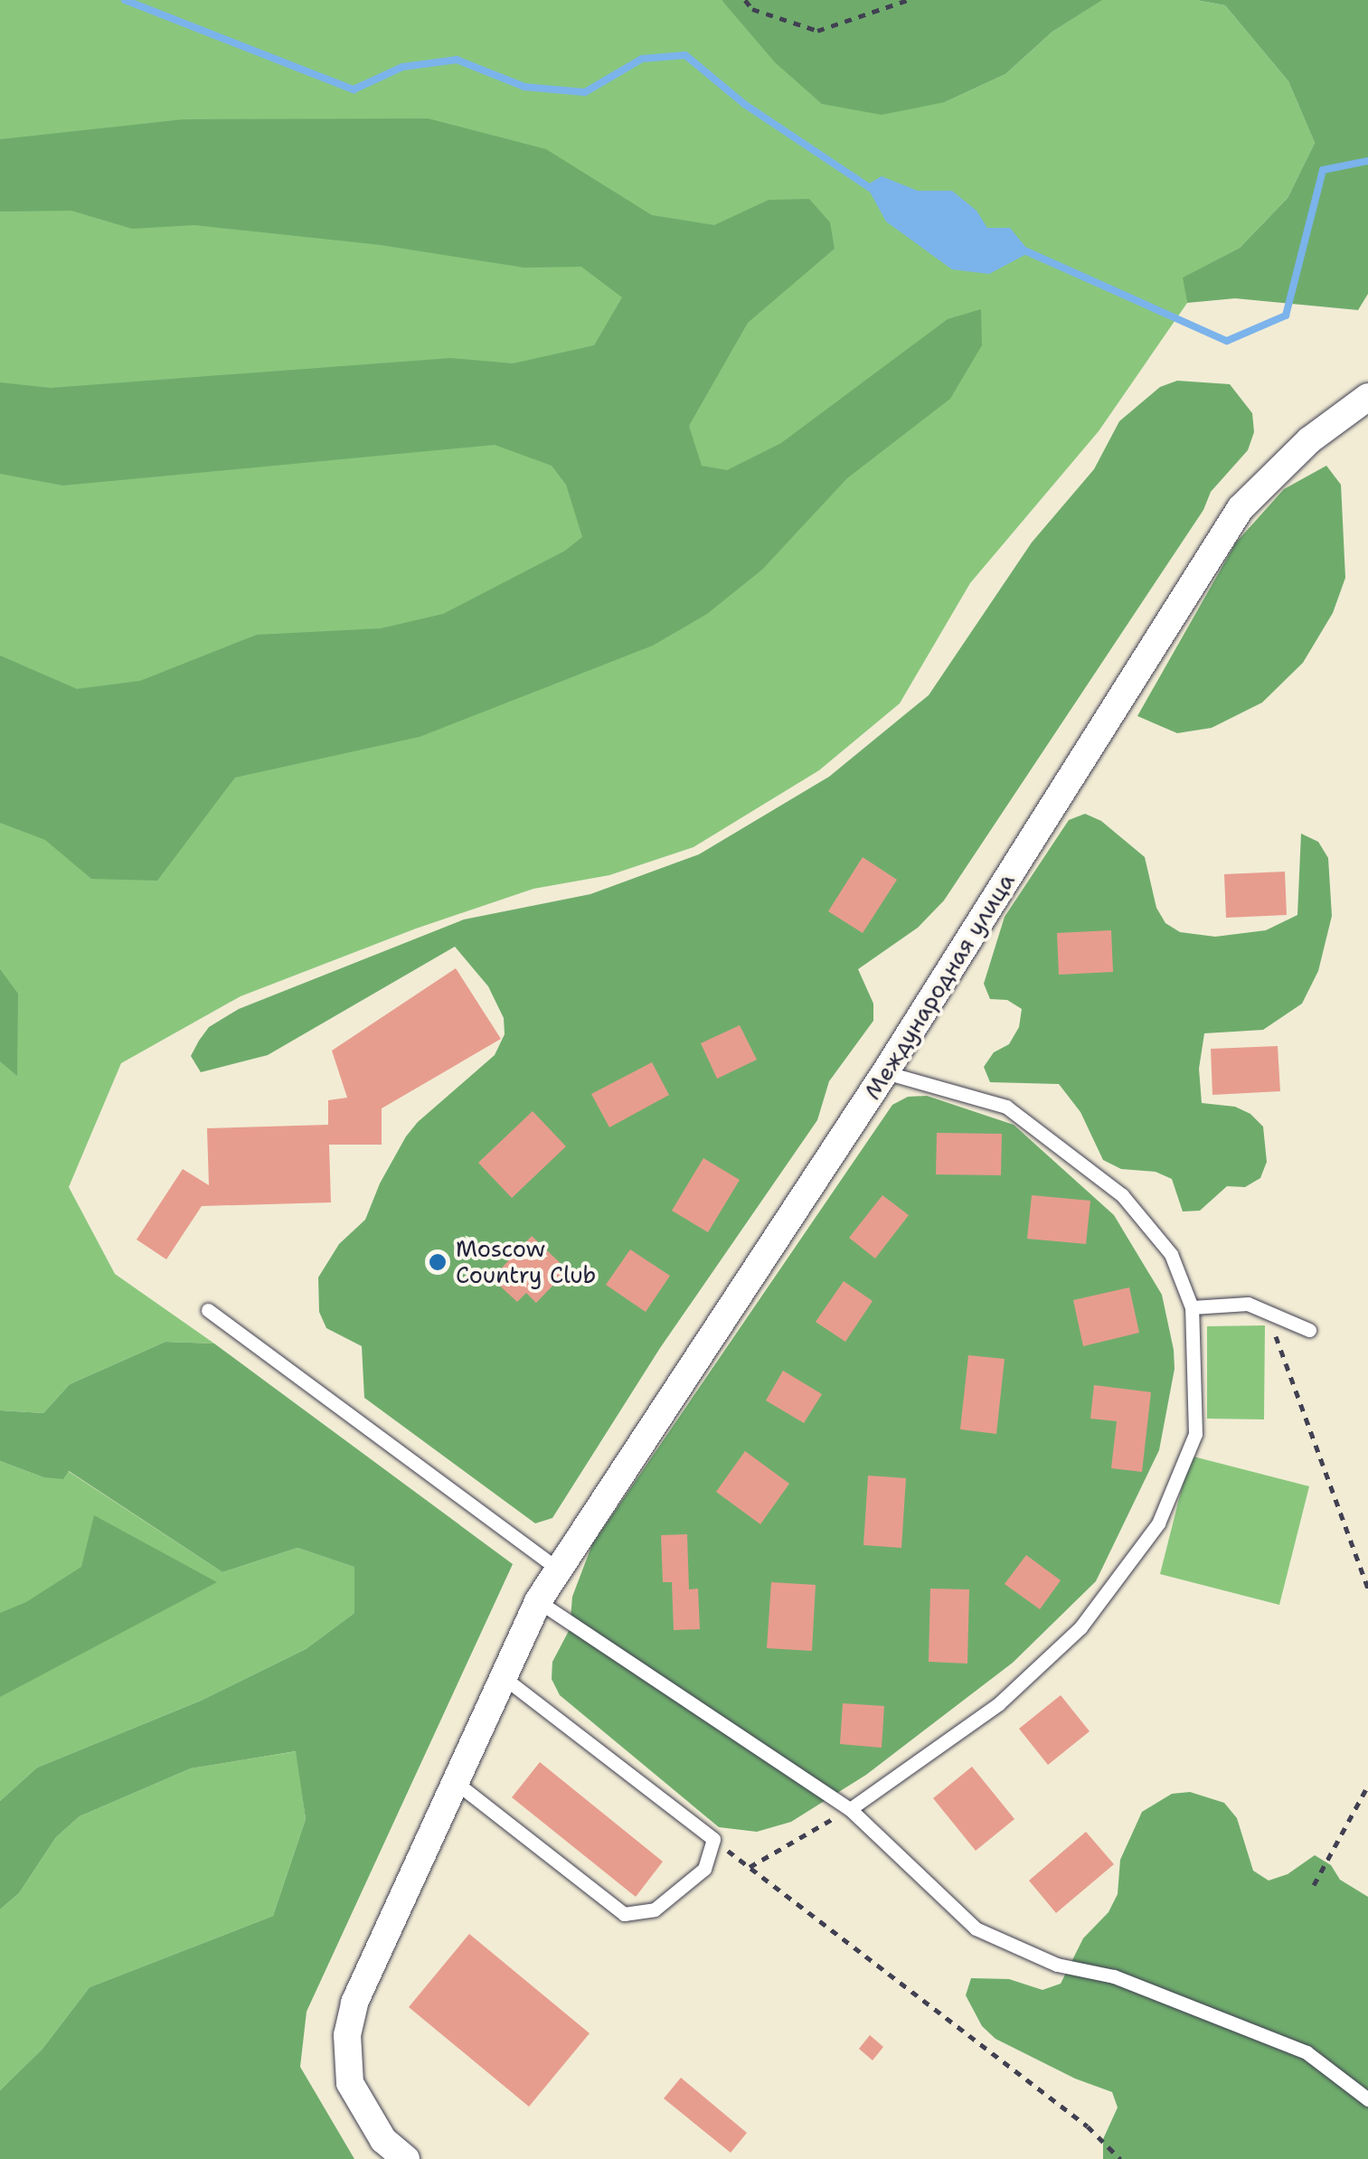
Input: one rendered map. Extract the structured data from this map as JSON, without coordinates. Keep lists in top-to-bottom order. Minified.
{"streets":{"street":["Международная улица"]},"places":["Moscow Country Club"]}
